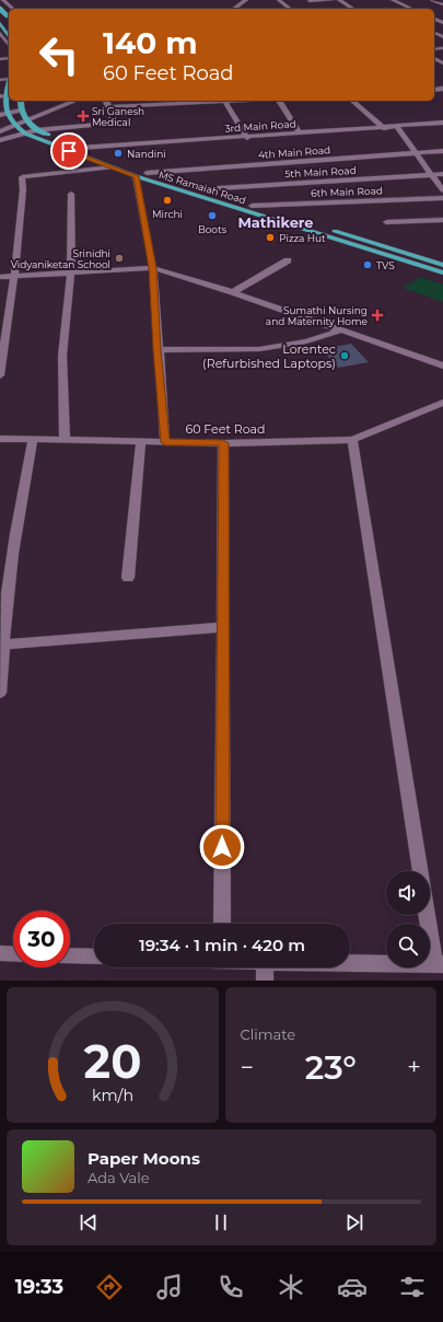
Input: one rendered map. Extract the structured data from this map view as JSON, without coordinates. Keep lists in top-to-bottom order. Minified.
{"streets":{"main road":["MS Ramaiah Road"],"street":["3rd Main Road","4th Main Road","5th Main Road","6th Main Road","60 Feet Road"]},"crossings":[["3rd Main Road","MS Ramaiah Road"],["4th Main Road","MS Ramaiah Road"],["5th Main Road","MS Ramaiah Road"],["MS Ramaiah Road","6th Main Road"]],"districts":["Mathikere"],"places":{"health":["Sri Ganesh Medical","Sumathi Nursing and Maternity Home"],"other":["Nandini","Mirchi","Boots","Pizza Hut","Srinidhi Vidyaniketan School","TVS","Lorentec (Refurbished Laptops)"]},"page":{"turn":["140 m","60 Feet Road"],"limit":"30","trip":"19:34 · 1 min · 420 m","tile":"Climate","heat":["−","23°","+"],"song":["Paper Moons","Ada Vale"],"tabs":"19:33","gauge":["20","km/h"]}}
